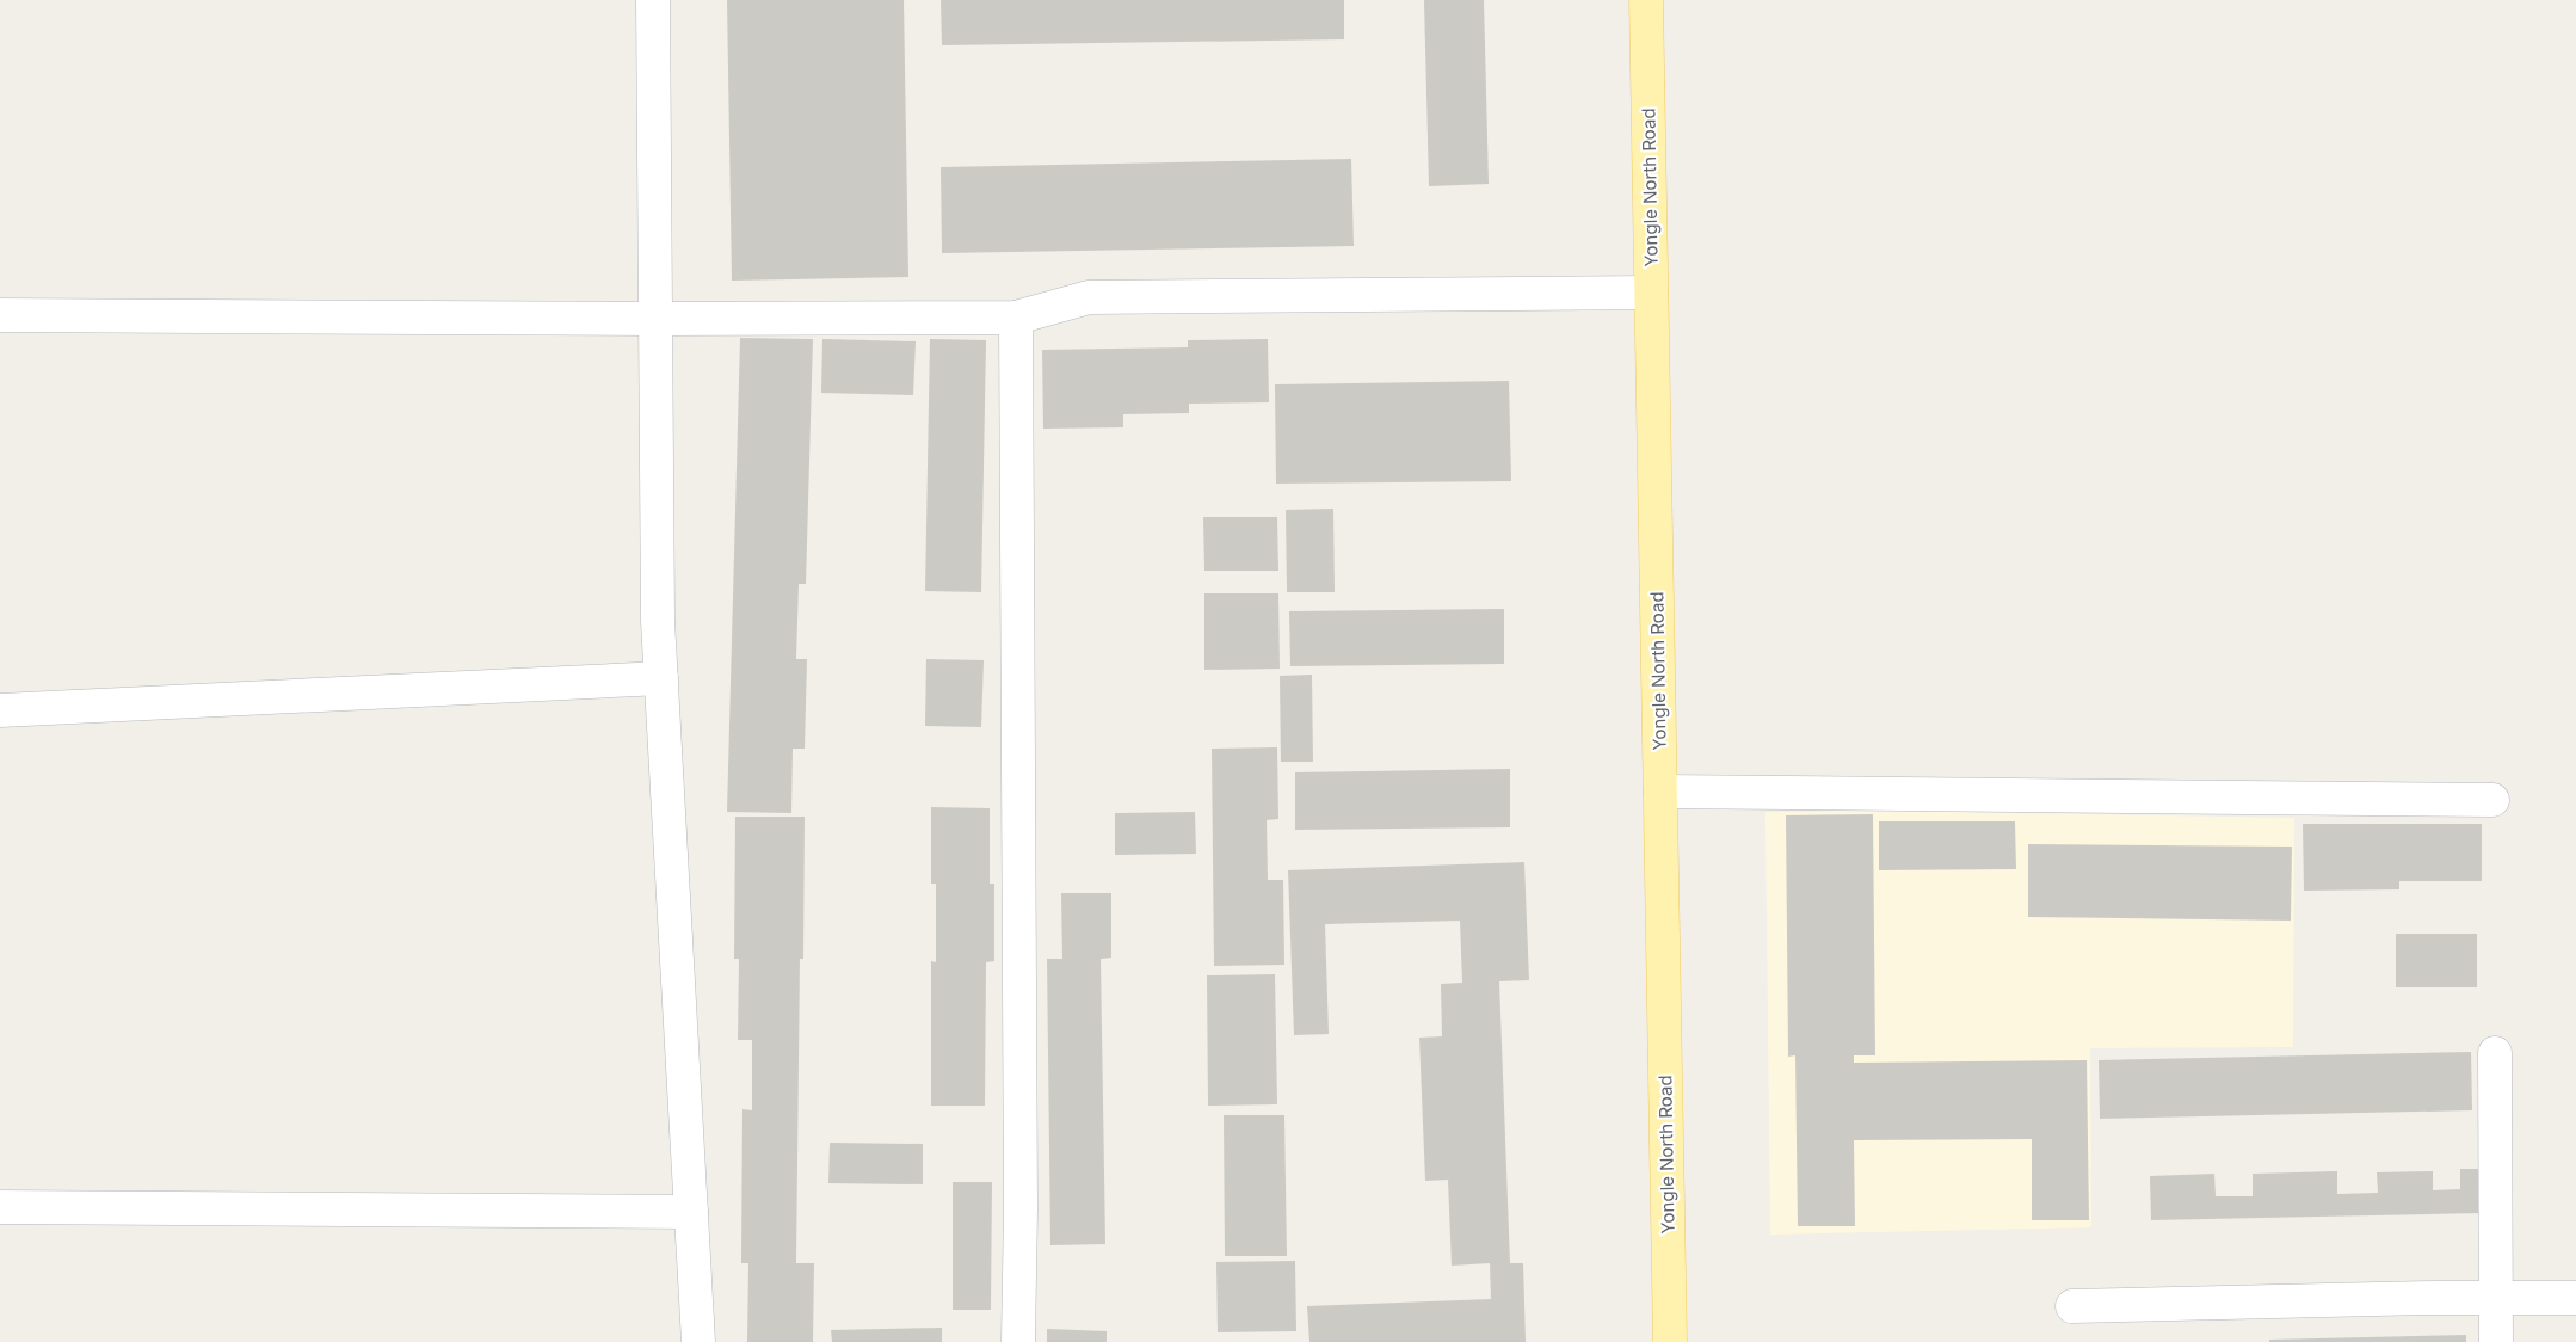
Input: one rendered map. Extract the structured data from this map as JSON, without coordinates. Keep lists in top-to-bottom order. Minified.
{"streets":{"main road":["Yongle North Road"]}}
